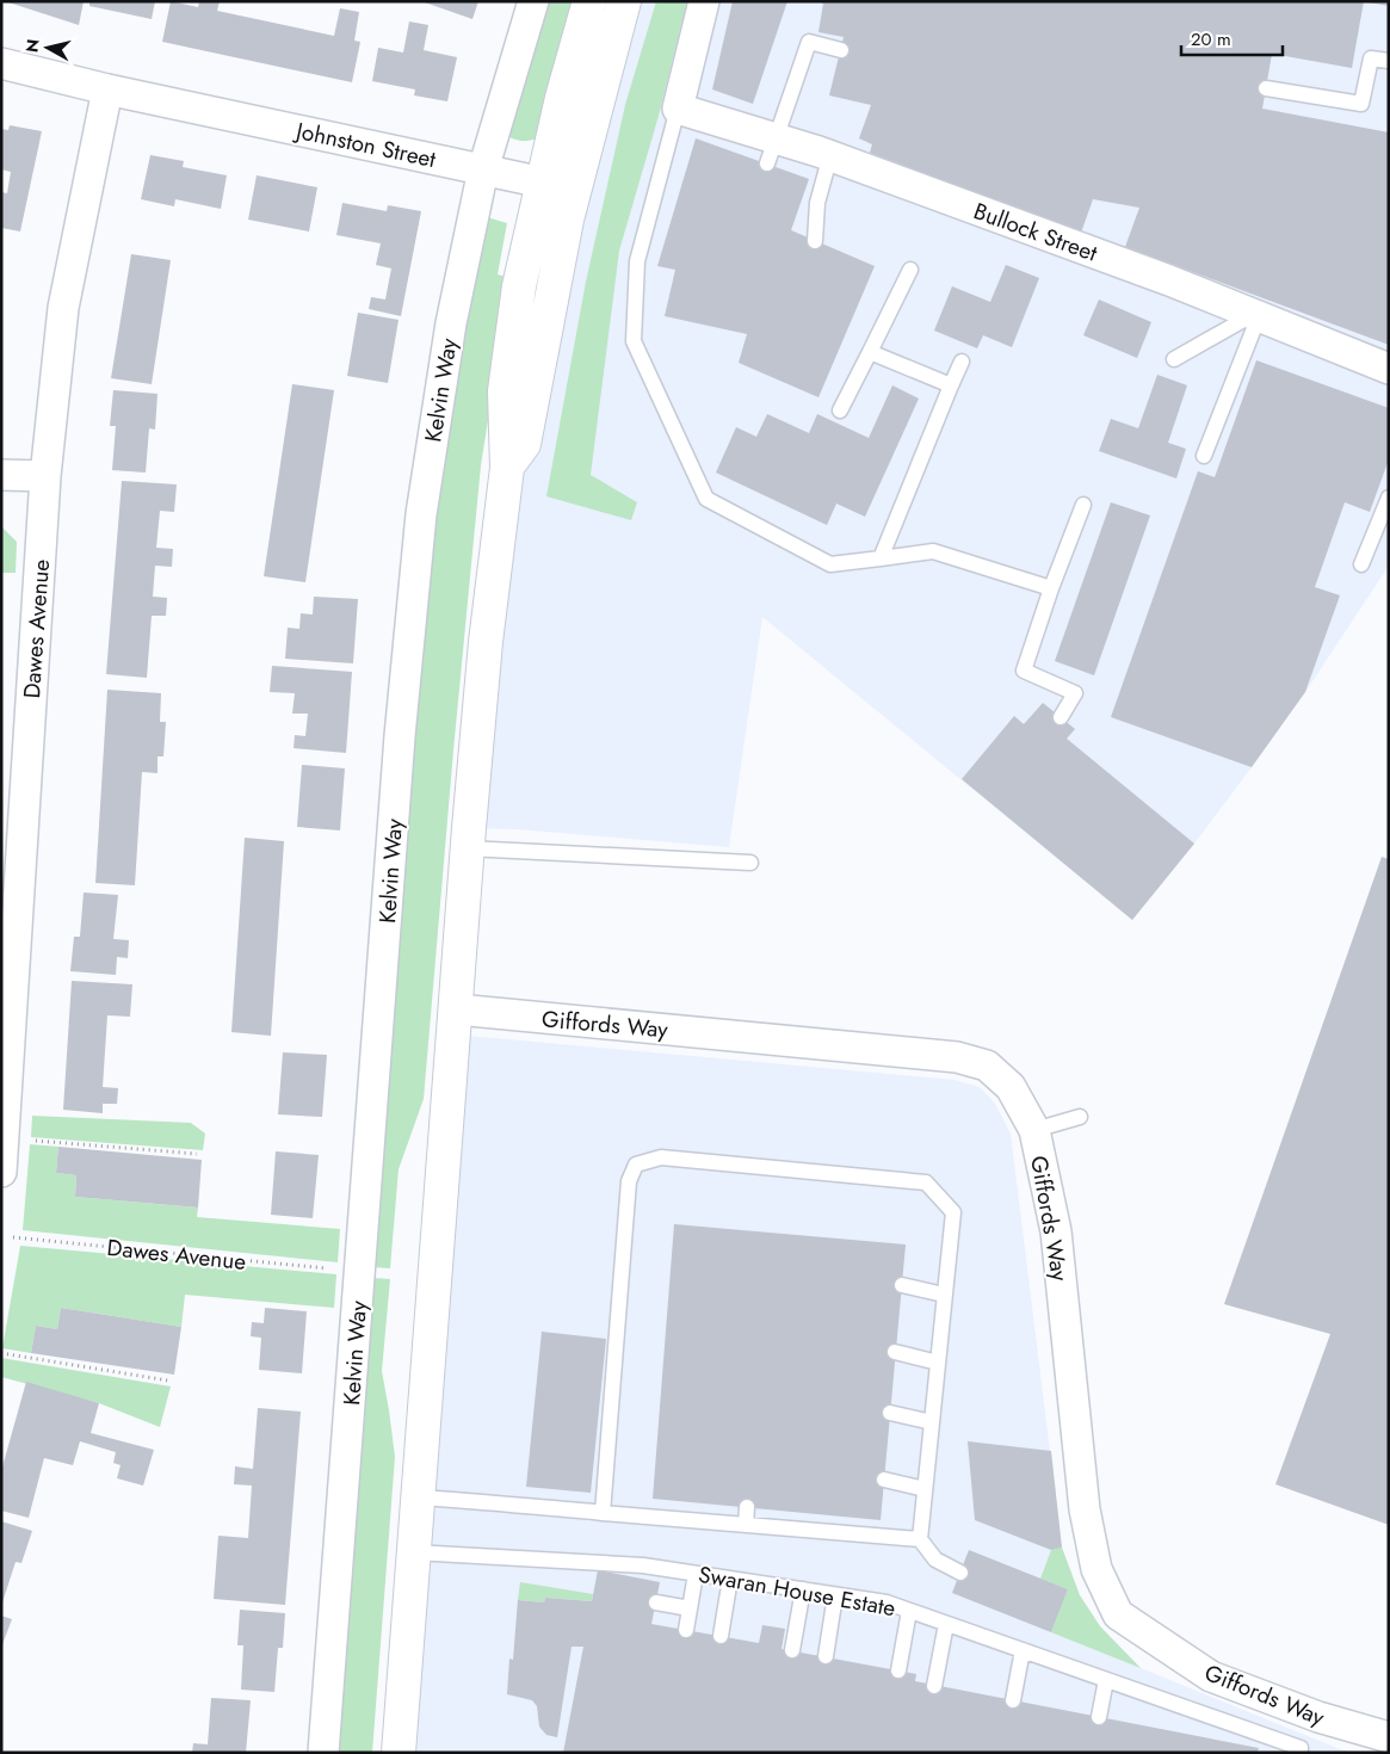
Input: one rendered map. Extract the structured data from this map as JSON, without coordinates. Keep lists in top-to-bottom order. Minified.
{"streets":{"street":["Johnston Street","Bullock Street","Kelvin Way","Dawes Avenue","Giffords Way"],"lane":["Swaran House Estate"]},"crossings":[["Johnston Street","Kelvin Way"],["Johnston Street","Dawes Avenue"]],"scale_bar":"20 m","north":"left"}
